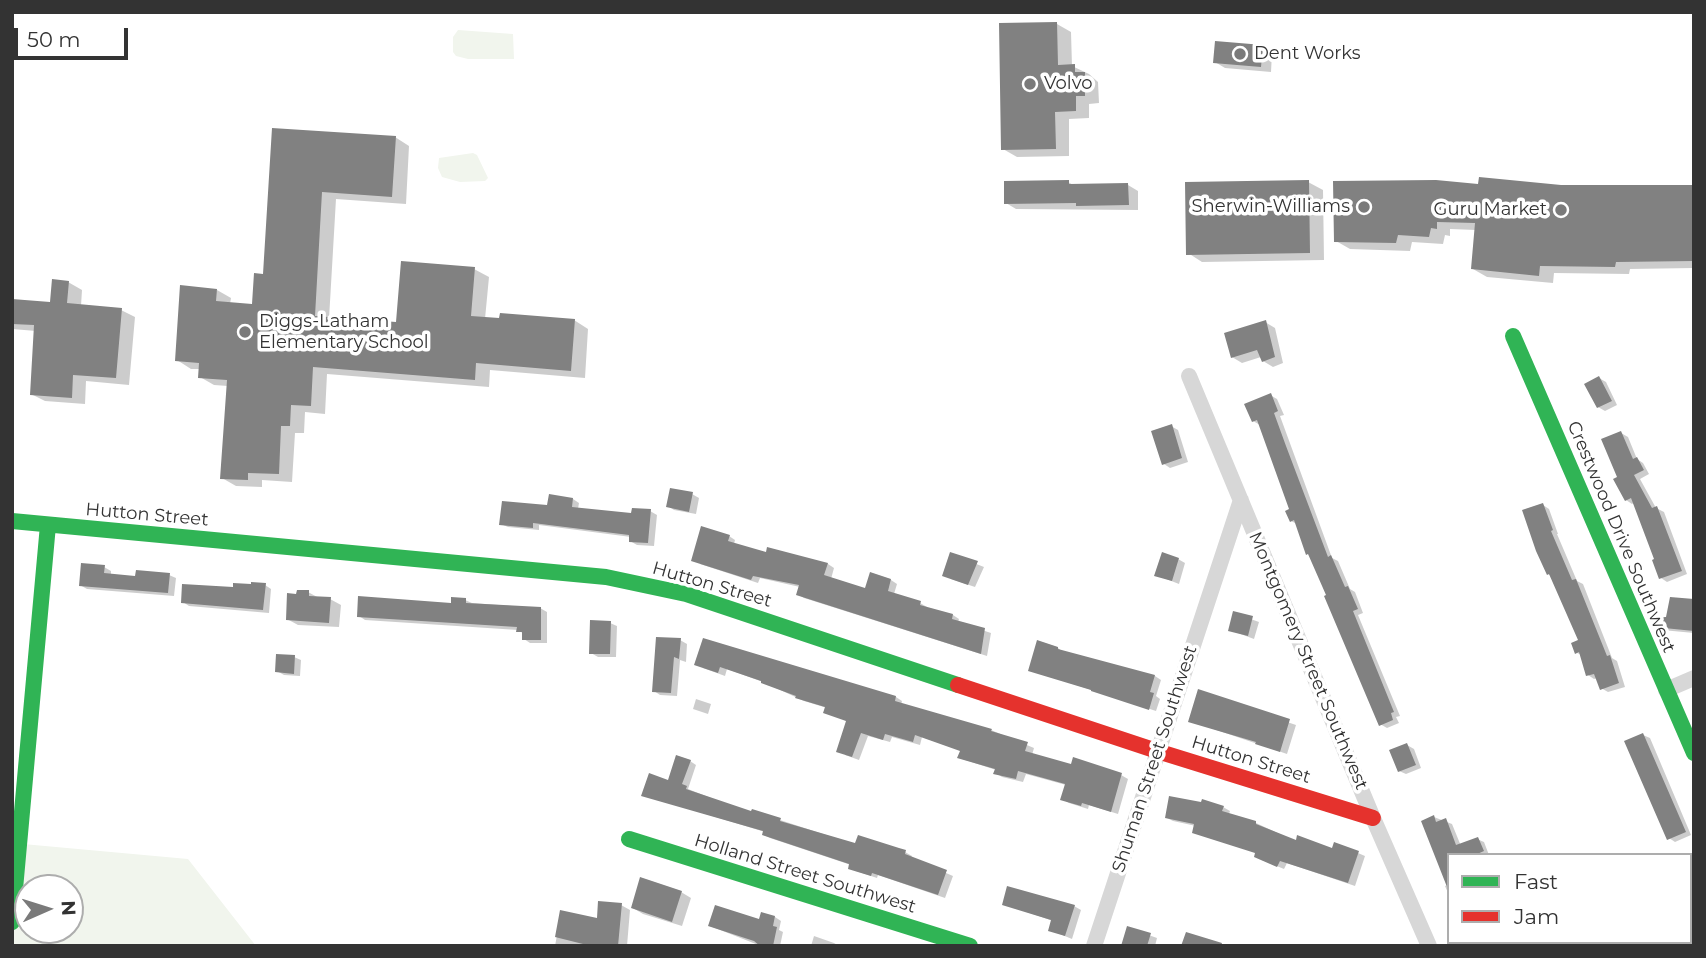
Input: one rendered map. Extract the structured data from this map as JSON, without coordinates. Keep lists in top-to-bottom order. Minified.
{"streets":{"street":["Hutton Street","Crestwood Drive Southwest","Montgomery Street Southwest","Shuman Street Southwest","Holland Street Southwest"]},"crossings":[["Hutton Street","Montgomery Street Southwest"],["Hutton Street","Shuman Street Southwest"],["Montgomery Street Southwest","Shuman Street Southwest"]],"places":["Dent Works","Volvo","Sherwin-Williams","Guru Market","Diggs-Latham Elementary School"],"legend":["Fast","Jam"],"scale_bar":"50 m","north":"right"}
